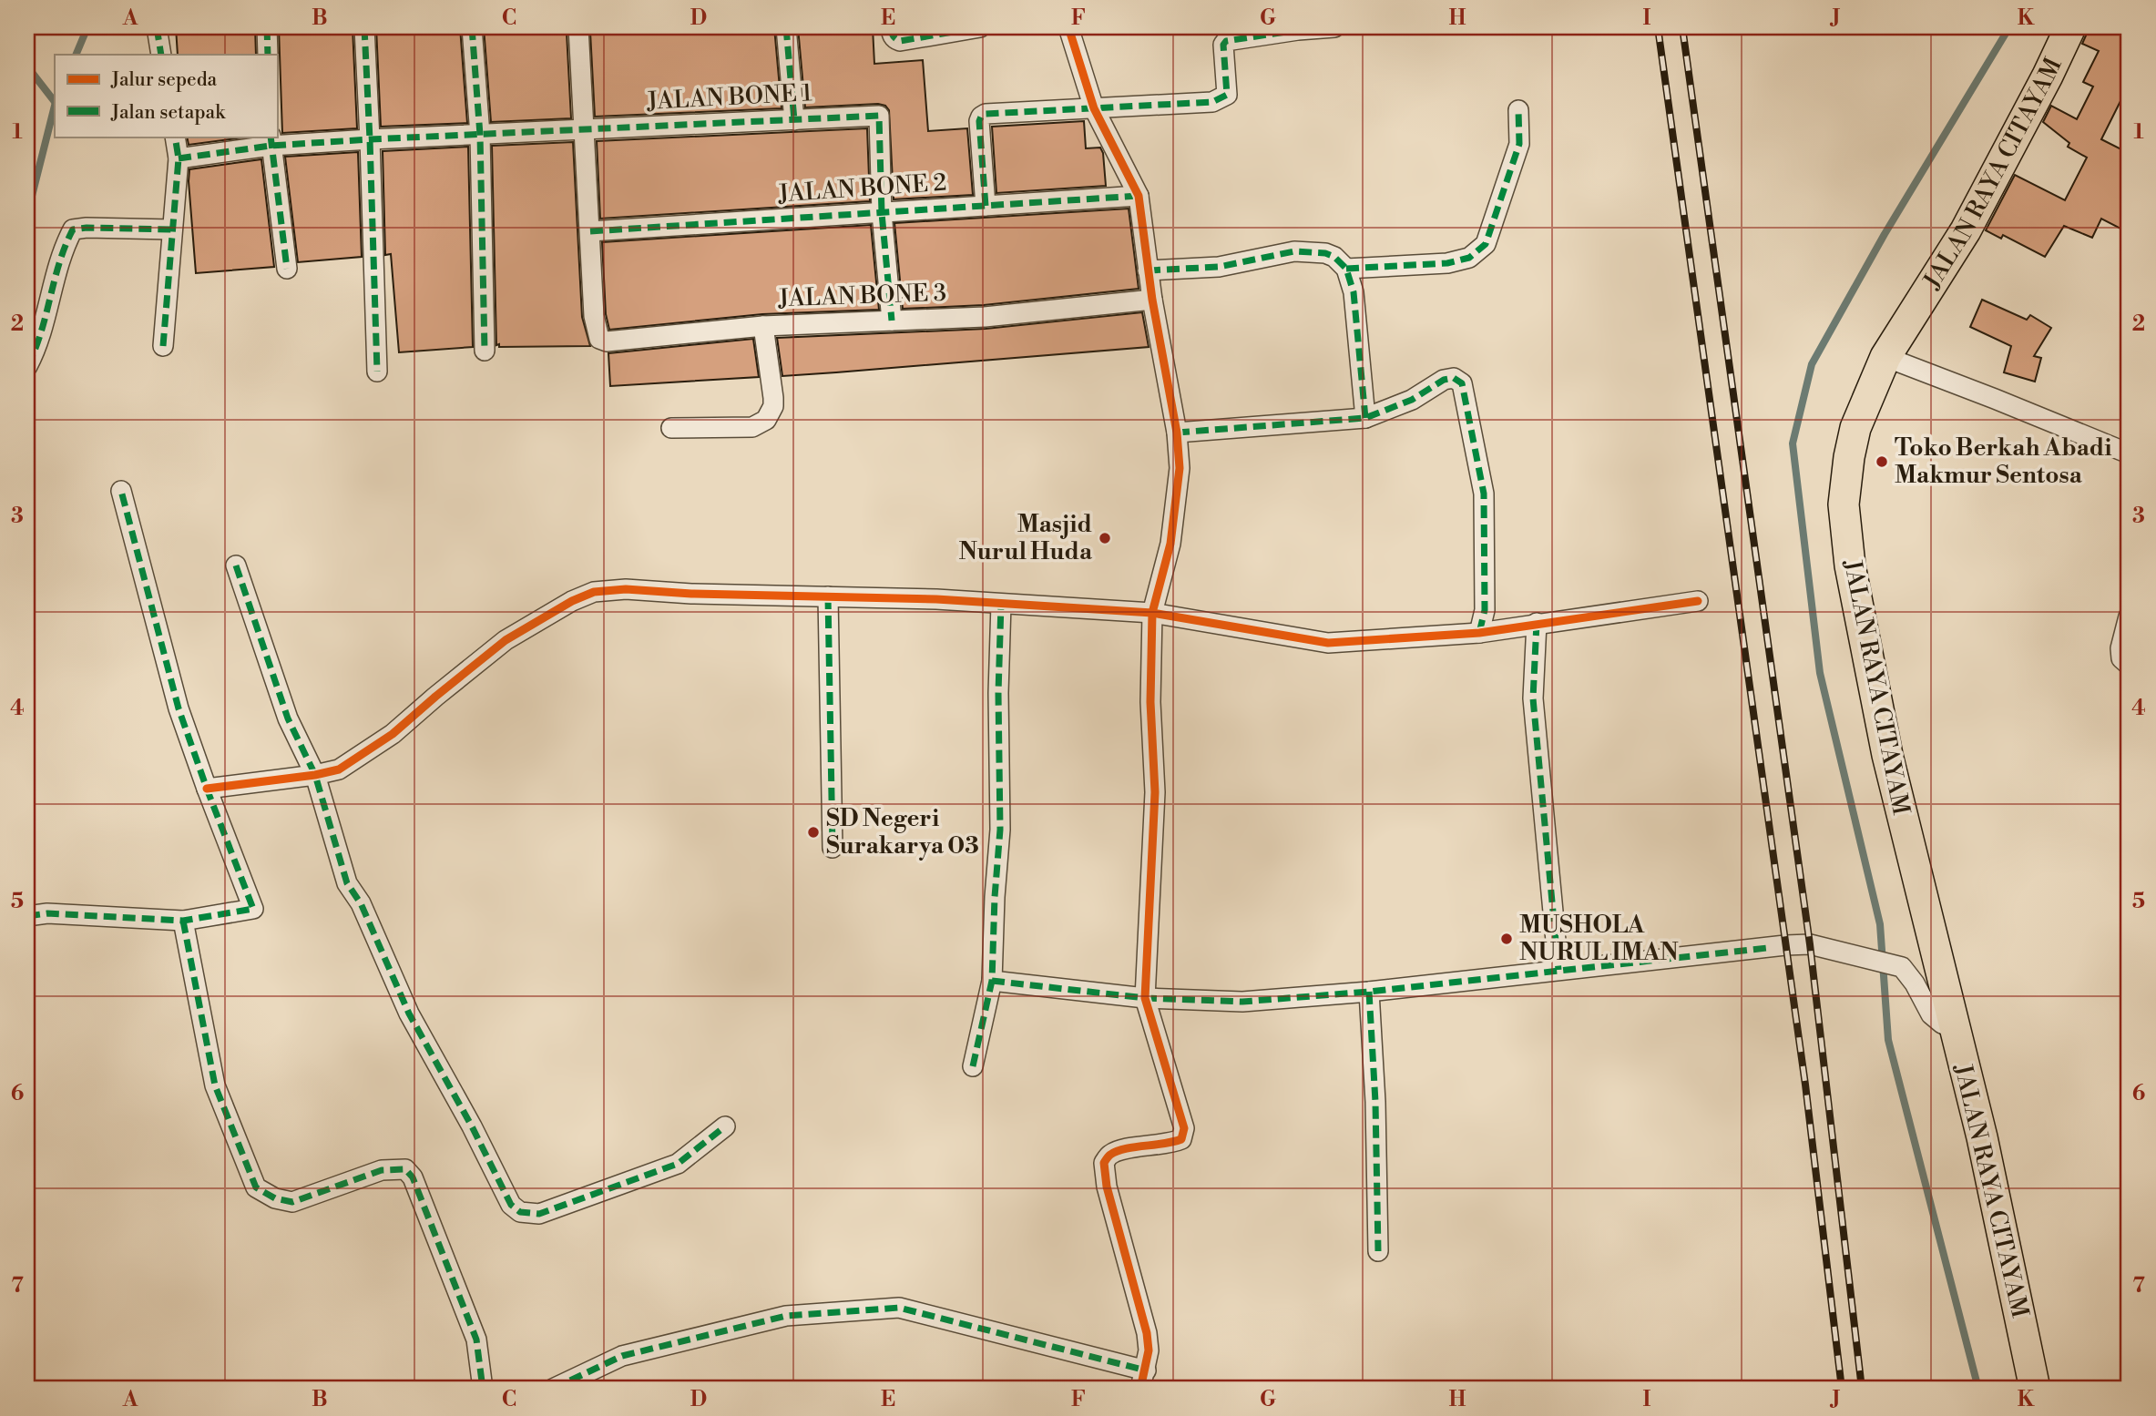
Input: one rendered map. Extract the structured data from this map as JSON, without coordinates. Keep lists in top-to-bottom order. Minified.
{"streets":{"main road":["JALAN RAYA CITAYAM"],"street":["JALAN BONE 1","JALAN BONE 2","JALAN BONE 3"]},"crossings":[["JALAN BONE 1","JALAN BONE 2"],["JALAN BONE 2","JALAN BONE 3"]],"places":["Toko Berkah Abadi Makmur Sentosa","Masjid Nurul Huda","SD Negeri Surakarya 03","MUSHOLA NURUL IMAN"],"legend":["Jalur sepeda","Jalan setapak"],"grid":{"columns":["A","B","C","D","E","F","G","H","I","J","K"],"rows":["1","2","3","4","5","6","7"]}}
